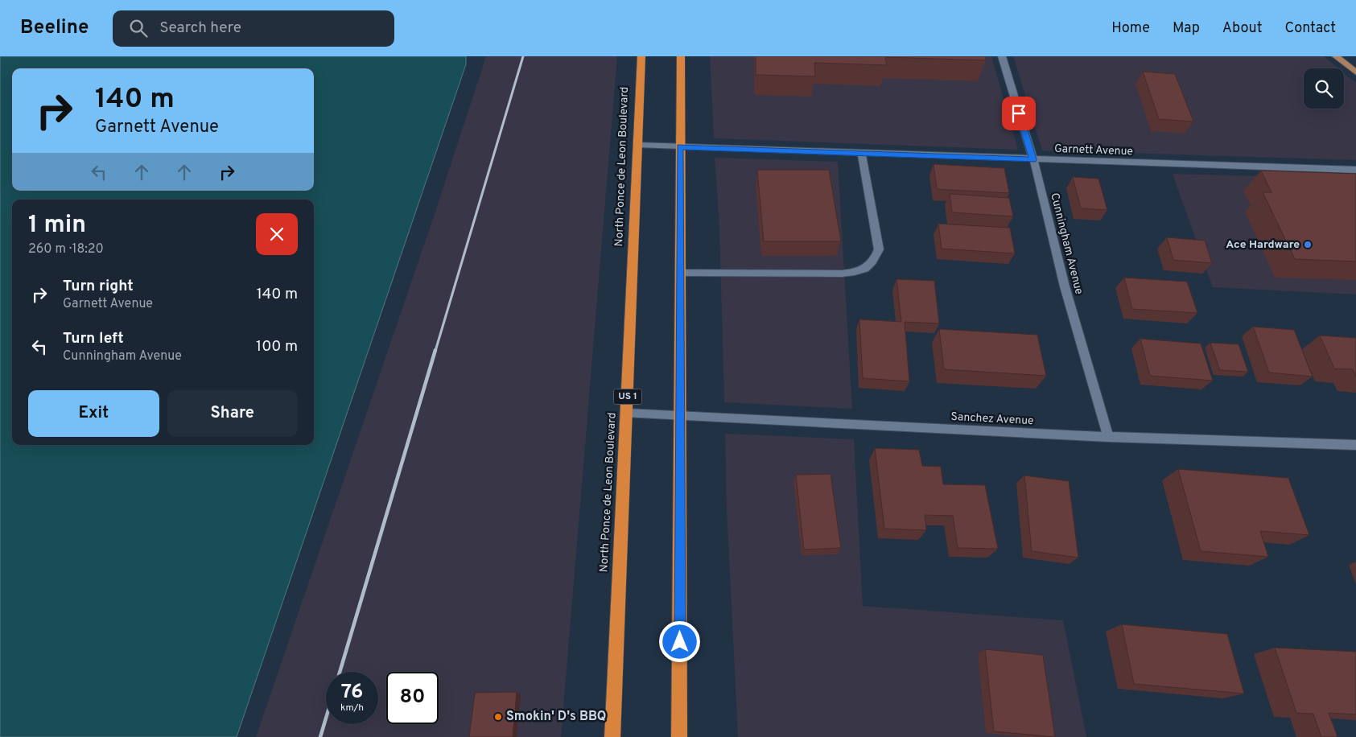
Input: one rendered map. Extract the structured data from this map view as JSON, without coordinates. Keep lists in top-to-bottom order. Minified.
{"streets":{"highway":["North Ponce de Leon Boulevard","US 1"],"street":["Garnett Avenue","Cunningham Avenue","Sanchez Avenue"]},"crossings":[["Garnett Avenue","North Ponce de Leon Boulevard"],["Garnett Avenue","Cunningham Avenue"],["North Ponce de Leon Boulevard","Sanchez Avenue"],["Cunningham Avenue","Sanchez Avenue"]],"places":["Ace Hardware","Smokin' D's BBQ"],"page":{"header":"Beeline","search":"Search here","nav":["Home","Map","About","Contact"],"turn":["140 m","Garnett Avenue"],"heading":["1 min","260 m · 18:20"],"list":[{"name":"Turn right","note":"Garnett Avenue","value":"140 m"},{"name":"Turn left","note":"Cunningham Avenue","value":"100 m"}],"buttons":["Exit","Share"],"speed":"76 km/h","limit":"80"}}
